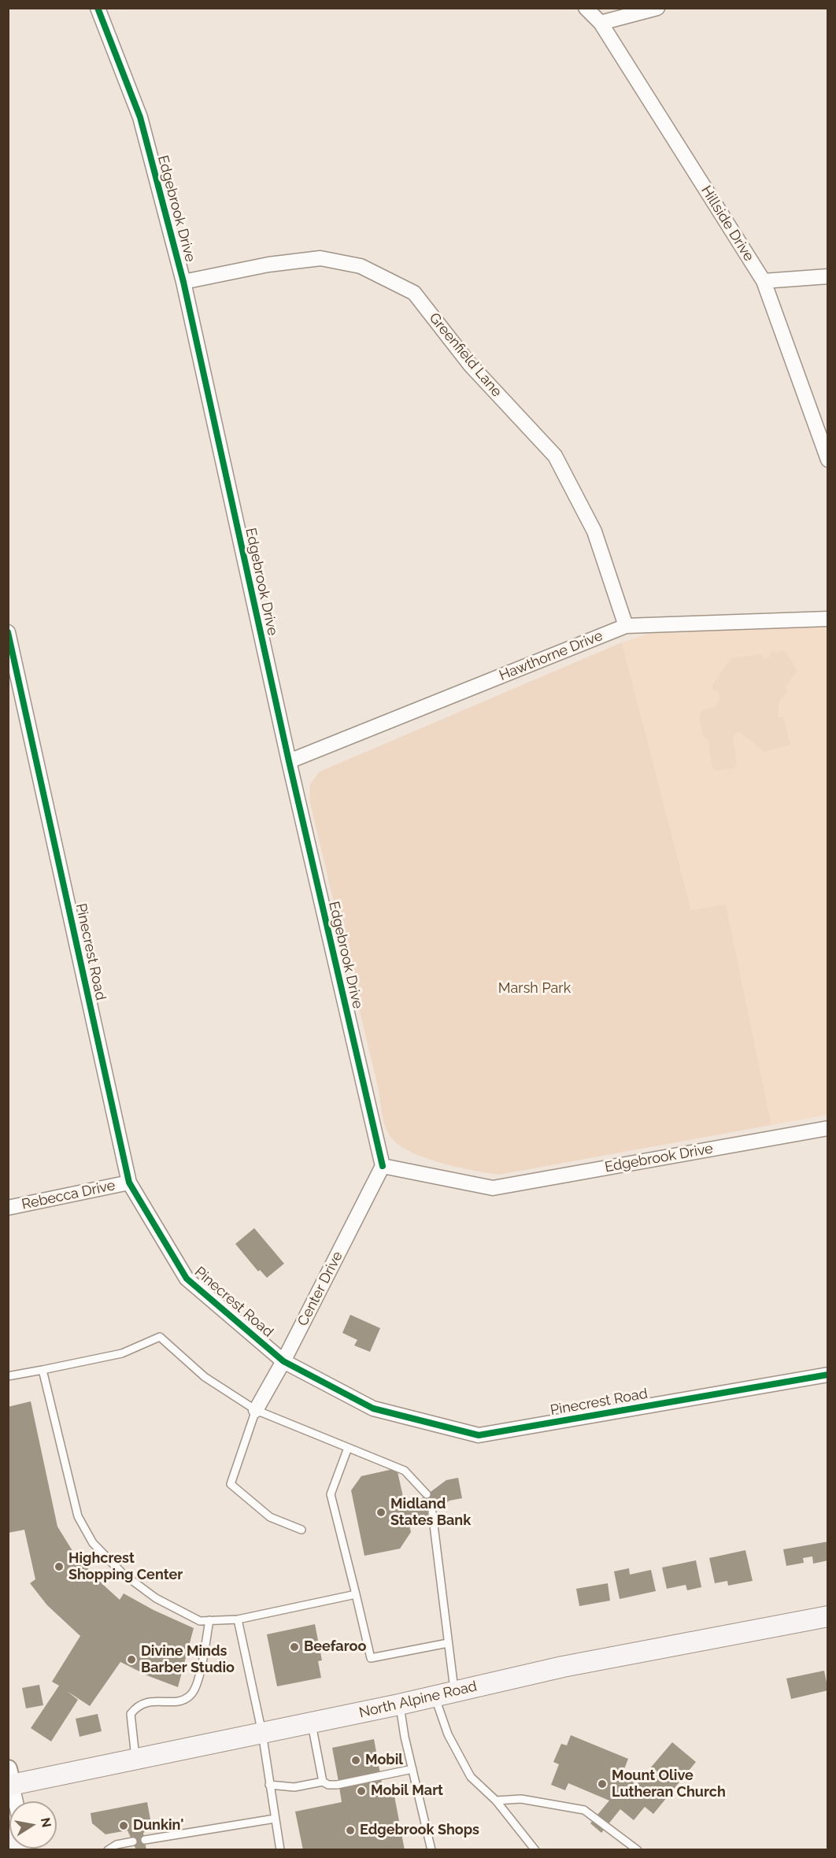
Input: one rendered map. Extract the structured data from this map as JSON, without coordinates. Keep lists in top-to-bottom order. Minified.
{"streets":{"main road":["North Alpine Road"],"street":["Edgebrook Drive","Hillside Drive","Greenfield Lane","Hawthorne Drive","Pinecrest Road","Rebecca Drive","Center Drive"]},"crossings":[["Edgebrook Drive","Greenfield Lane"],["Edgebrook Drive","Hawthorne Drive"],["Edgebrook Drive","Center Drive"],["Greenfield Lane","Hawthorne Drive"],["Pinecrest Road","Rebecca Drive"],["Pinecrest Road","Center Drive"]],"parks":["Marsh Park"],"places":["Midland States Bank","Highcrest Shopping Center","Beefaroo","Divine Minds Barber Studio","Mobil","Mount Olive Lutheran Church","Mobil Mart","Dunkin'","Edgebrook Shops"],"north":"right"}
